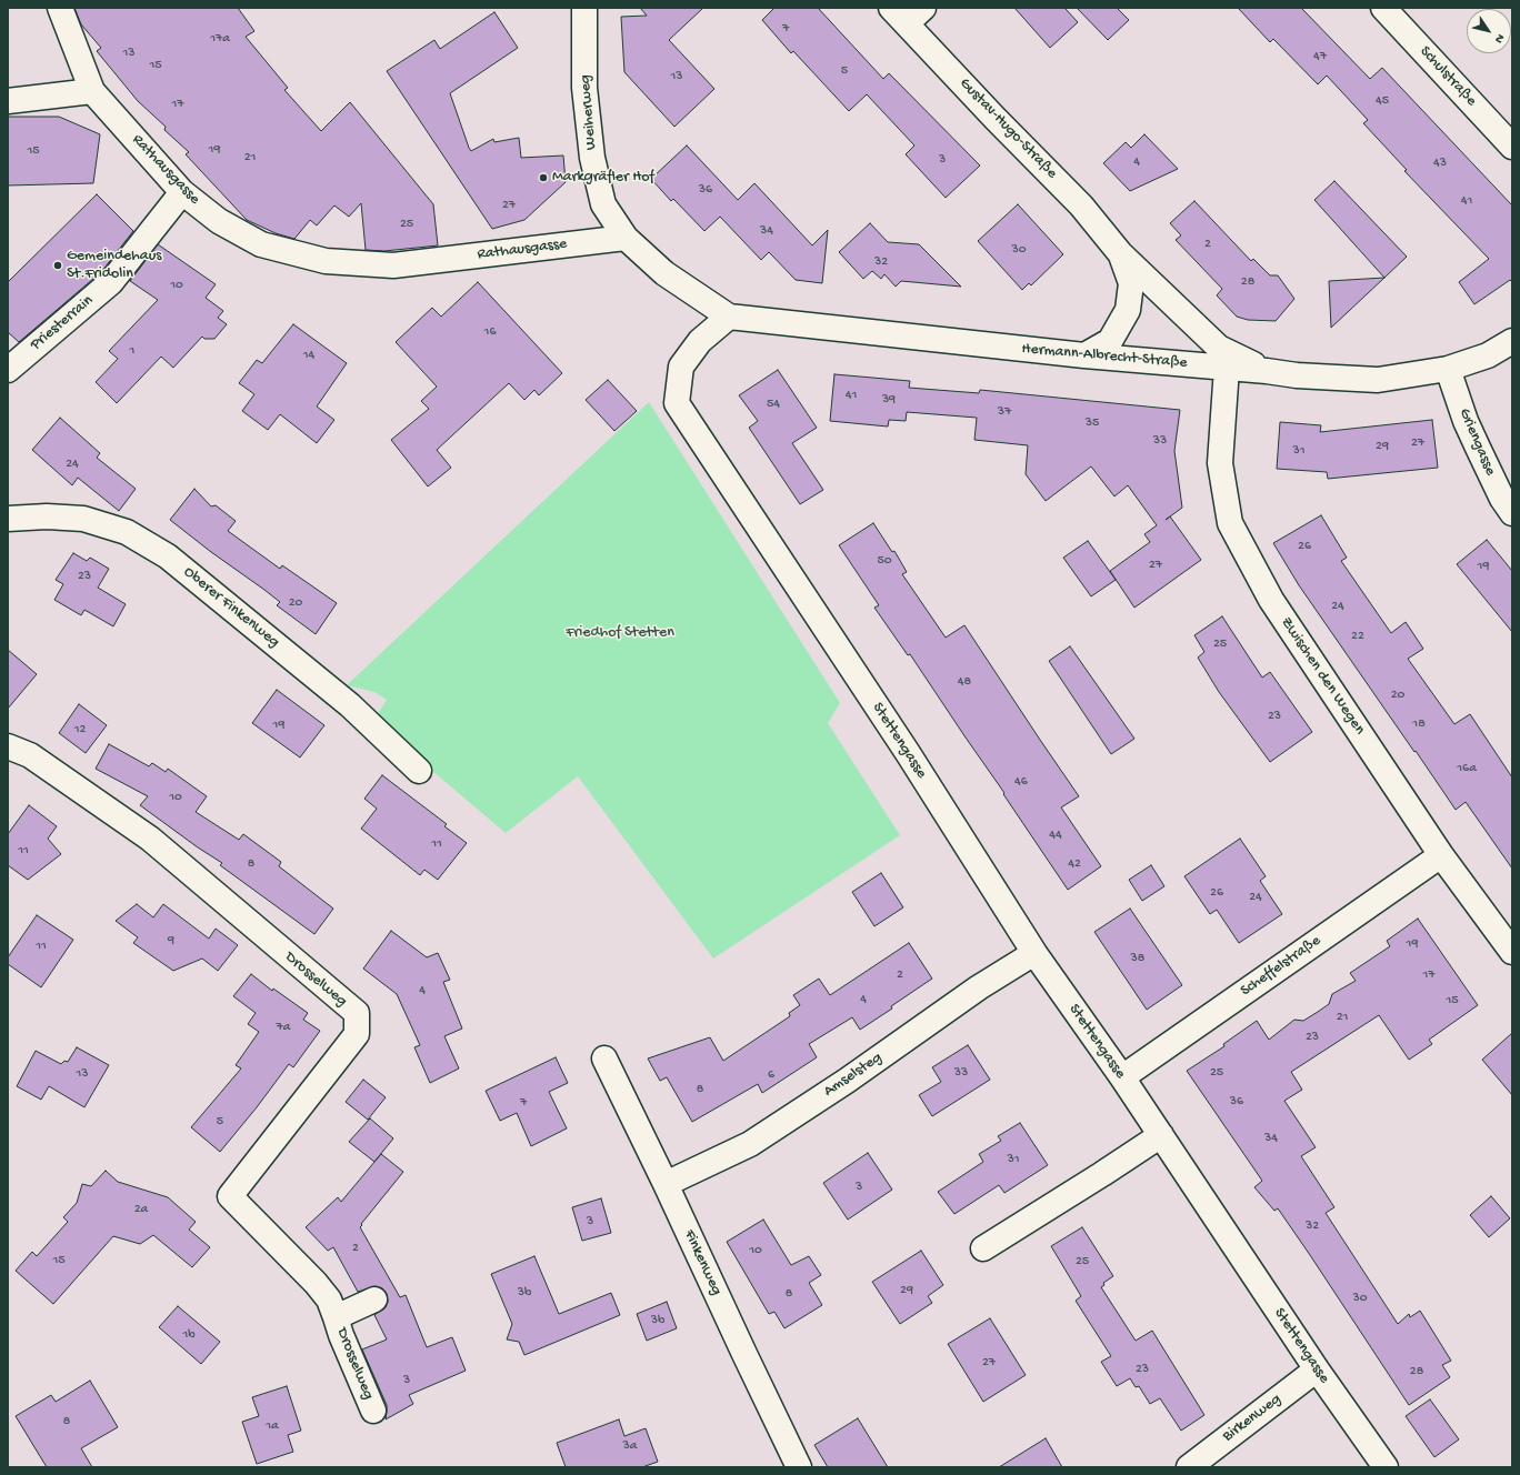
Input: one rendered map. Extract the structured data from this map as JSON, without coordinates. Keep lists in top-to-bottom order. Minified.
{"streets":{"street":["Schulstraße","Weiherweg","Gustav-Hugo-Straße","Rathausgasse","Priesterrain","Hermann-Albrecht-Straße","Griengasse","Oberer Finkenweg","Zwischen den Wegen","Stettengasse","Scheffelstraße","Drosselweg","Amselsteg","Finkenweg","Birkenweg"]},"crossings":[["Weiherweg","Rathausgasse"],["Weiherweg","Hermann-Albrecht-Straße"],["Weiherweg","Stettengasse"],["Gustav-Hugo-Straße","Hermann-Albrecht-Straße"],["Rathausgasse","Priesterrain"],["Hermann-Albrecht-Straße","Griengasse"],["Hermann-Albrecht-Straße","Zwischen den Wegen"],["Hermann-Albrecht-Straße","Stettengasse"],["Zwischen den Wegen","Scheffelstraße"],["Stettengasse","Scheffelstraße"],["Stettengasse","Amselsteg"],["Stettengasse","Birkenweg"],["Amselsteg","Finkenweg"]],"parks":["Friedhof Stetten"],"places":["Markgräfler Hof","Gemeindehaus St.Fridolin"],"house_numbers":["7","17a","13","47","15","5","13","45","17","19","15","21","3","4","43","36","41","27","25","34","2","30","32","28","10","16","1","14","41","39","54","37","35","33","27","29","31","24","26","50","27","19","23","20","24","22","25","48","20","23","18","19","12","16a","46","10","44","11","11","8","42","26","24","9","19","11","38","2","17","4","4","15","21","7a","23","33","25","13","6","8","36","7","5","34","31","3","2a","3","32","2","10","15","25","29","3b","8","30","3b","1b","27","23","28","3","8","1a","3a"],"north":"bottom right"}
